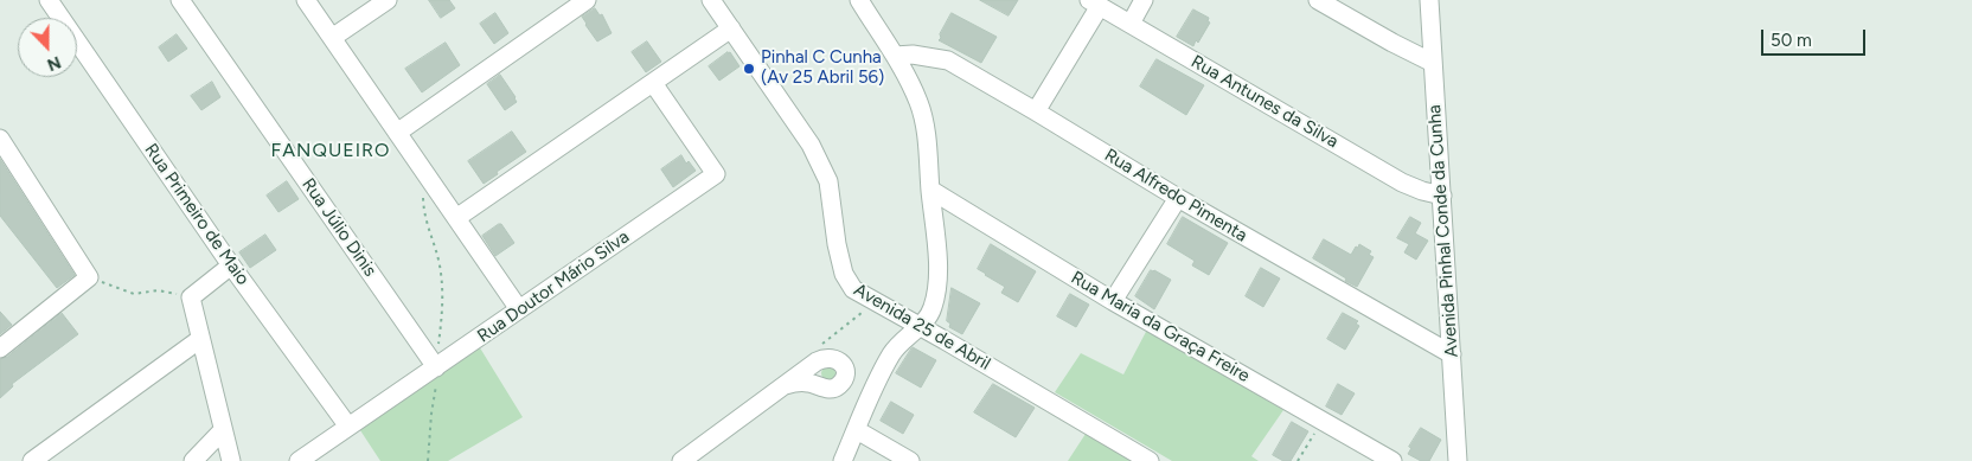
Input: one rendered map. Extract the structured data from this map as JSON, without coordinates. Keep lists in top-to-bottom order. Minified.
{"streets":{"street":["Rua Antunes da Silva","Rua Alfredo Pimenta","Rua Primeiro de Maio","Rua Júlio Dinis","Avenida Pinhal Conde da Cunha","Rua Doutor Mário Silva","Avenida 25 de Abril","Rua Maria da Graça Freire"]},"crossings":[["Rua Antunes da Silva","Avenida Pinhal Conde da Cunha"],["Rua Alfredo Pimenta","Avenida Pinhal Conde da Cunha"],["Rua Primeiro de Maio","Rua Doutor Mário Silva"],["Rua Júlio Dinis","Rua Doutor Mário Silva"]],"districts":["FANQUEIRO"],"places":["Pinhal C Cunha (Av 25 Abril 56)"],"scale_bar":"50 m","north":"bottom"}
